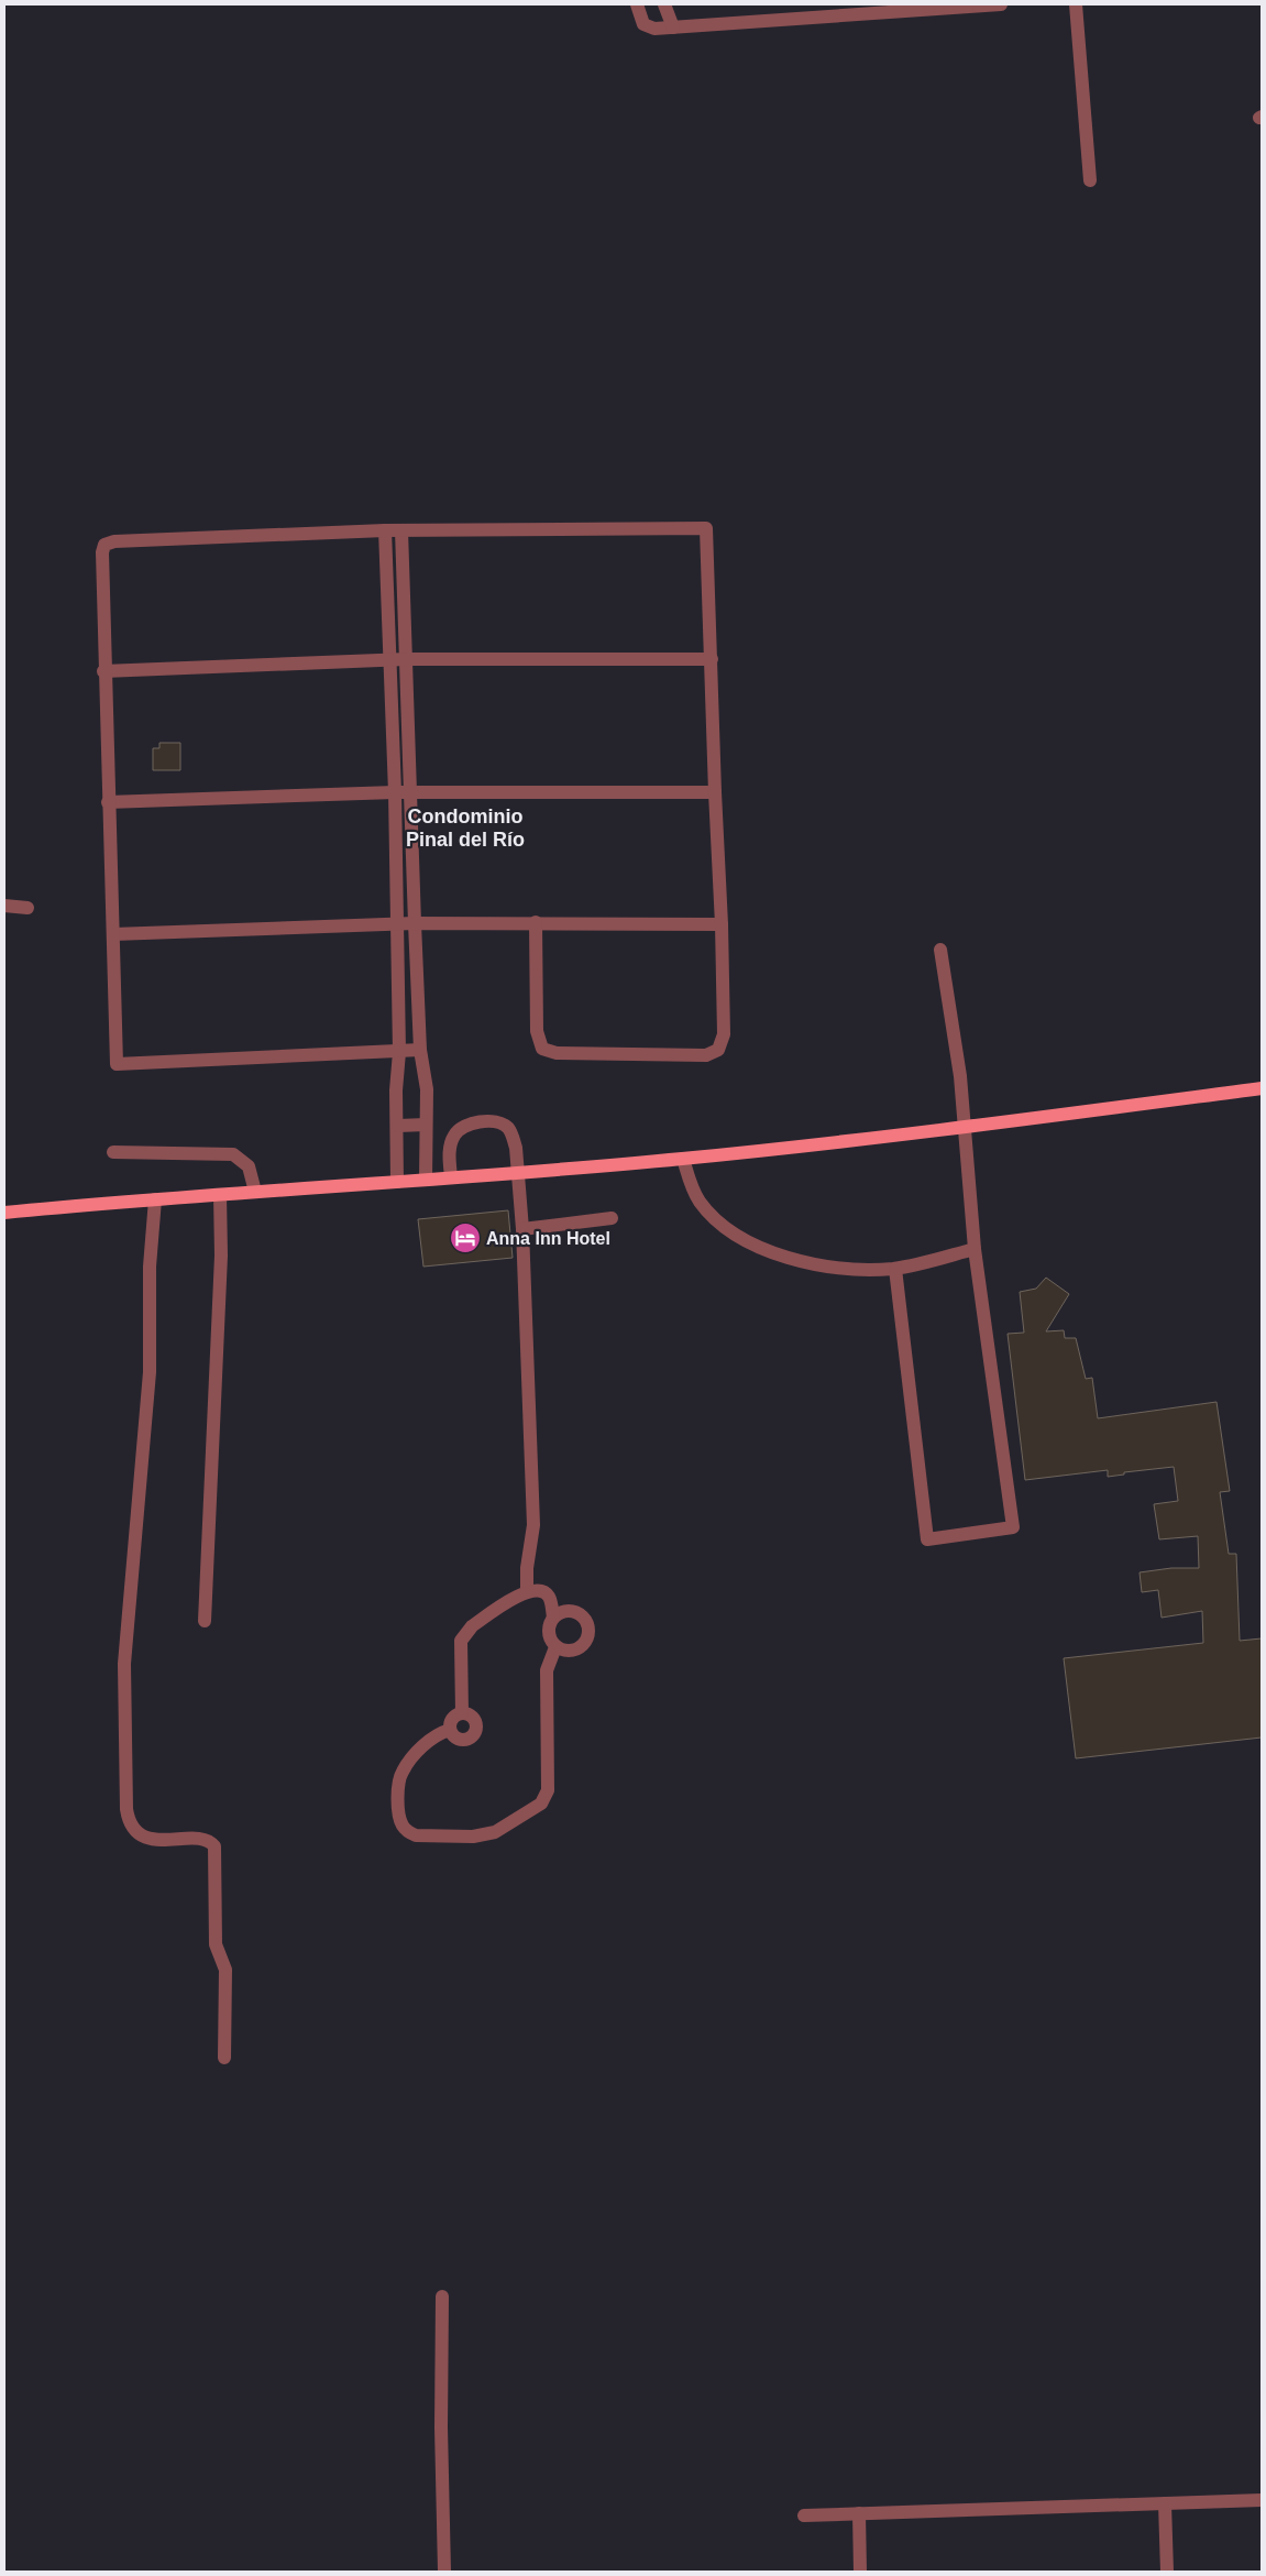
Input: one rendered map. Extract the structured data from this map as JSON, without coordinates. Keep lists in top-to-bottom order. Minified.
{"districts":["Condominio Pinal del Río"],"places":{"hotel":["Anna Inn Hotel"]}}
